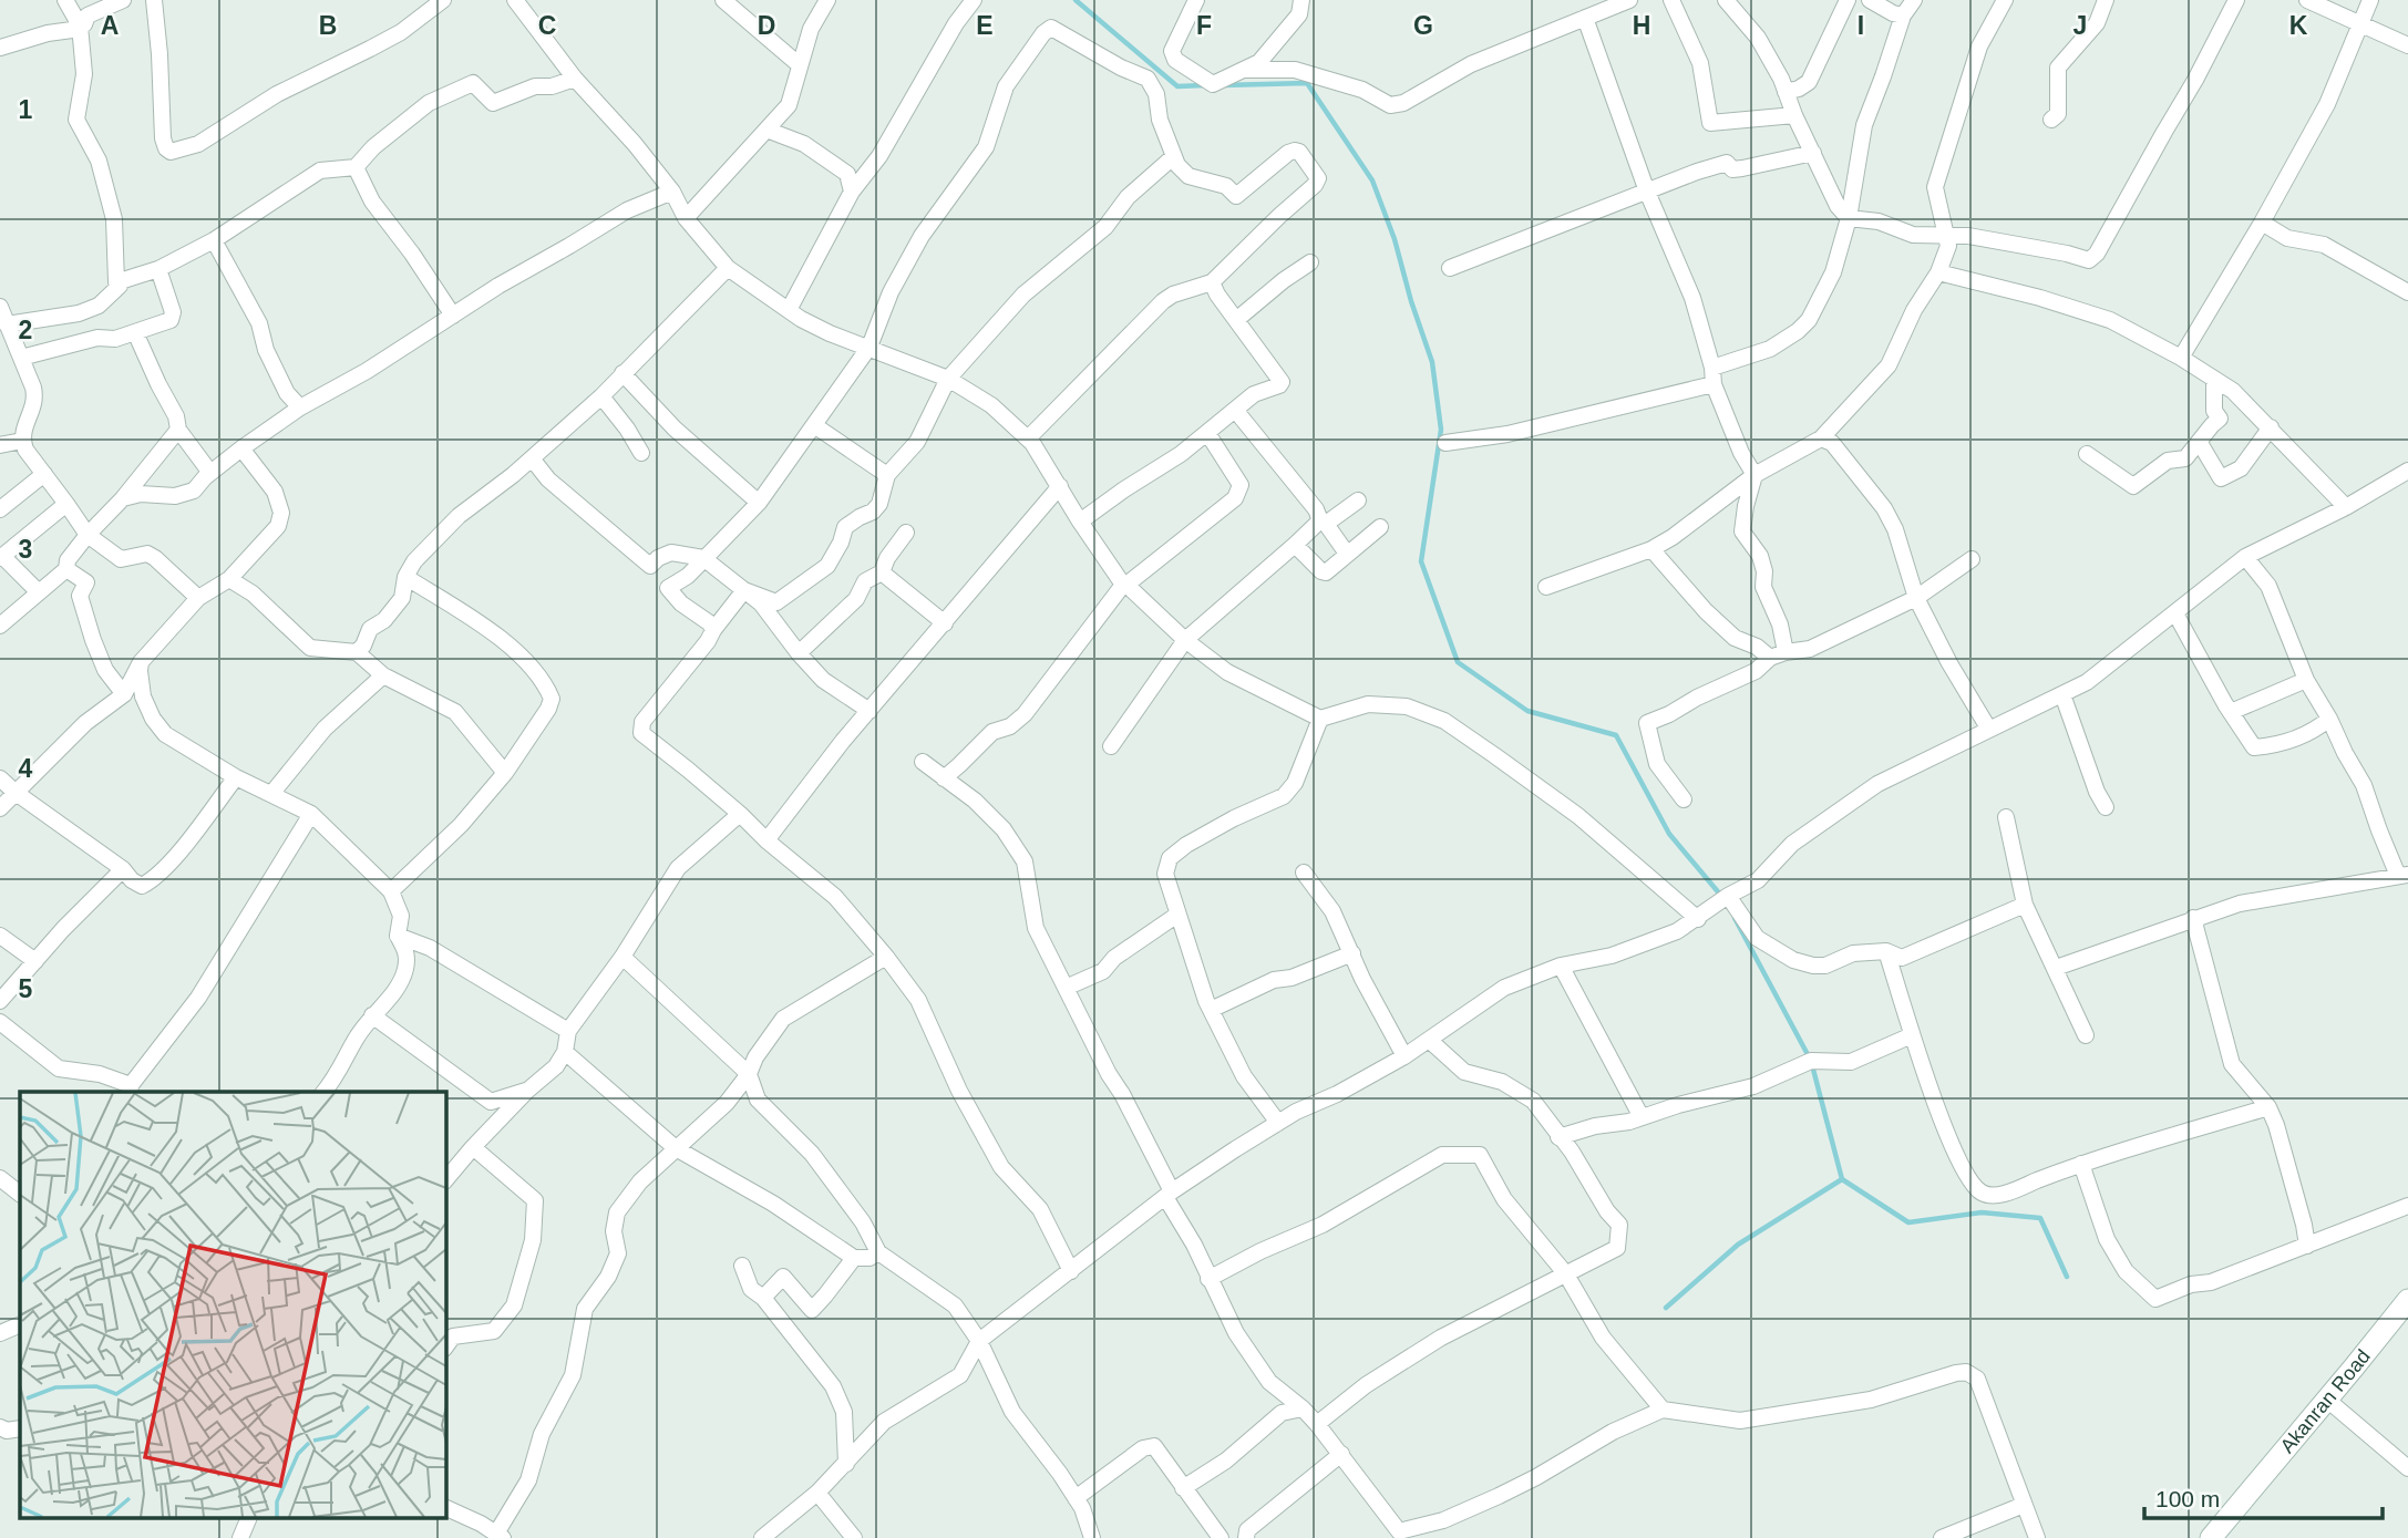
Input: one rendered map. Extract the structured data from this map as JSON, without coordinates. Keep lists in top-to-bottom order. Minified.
{"streets":{"main road":["Akanran Road"]},"scale_bar":"100 m","grid":{"columns":["A","B","C","D","E","F","G","H","I","J","K"],"rows":["1","2","3","4","5"]}}
